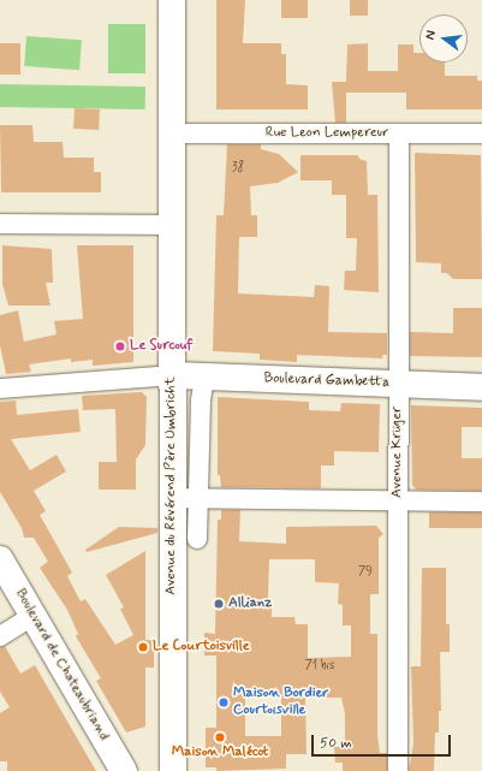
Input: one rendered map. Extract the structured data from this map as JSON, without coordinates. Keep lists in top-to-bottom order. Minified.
{"streets":{"main road":["Boulevard Gambetta","Avenue du Révérend Père Umbricht","Boulevard de Chateaubriand"],"street":["Rue Leon Lempereur","Avenue Krüger"]},"crossings":[["Rue Leon Lempereur","Avenue Krüger"],["Rue Leon Lempereur","Avenue du Révérend Père Umbricht"],["Boulevard Gambetta","Avenue Krüger"],["Boulevard Gambetta","Avenue du Révérend Père Umbricht"]],"places":["Le Surcouf","Allianz","Le Courtoisville","Maison Bordier Courtoisville","Maison Malécot"],"house_numbers":["38","79","71 bis"],"scale_bar":"50 m","north":"left"}
